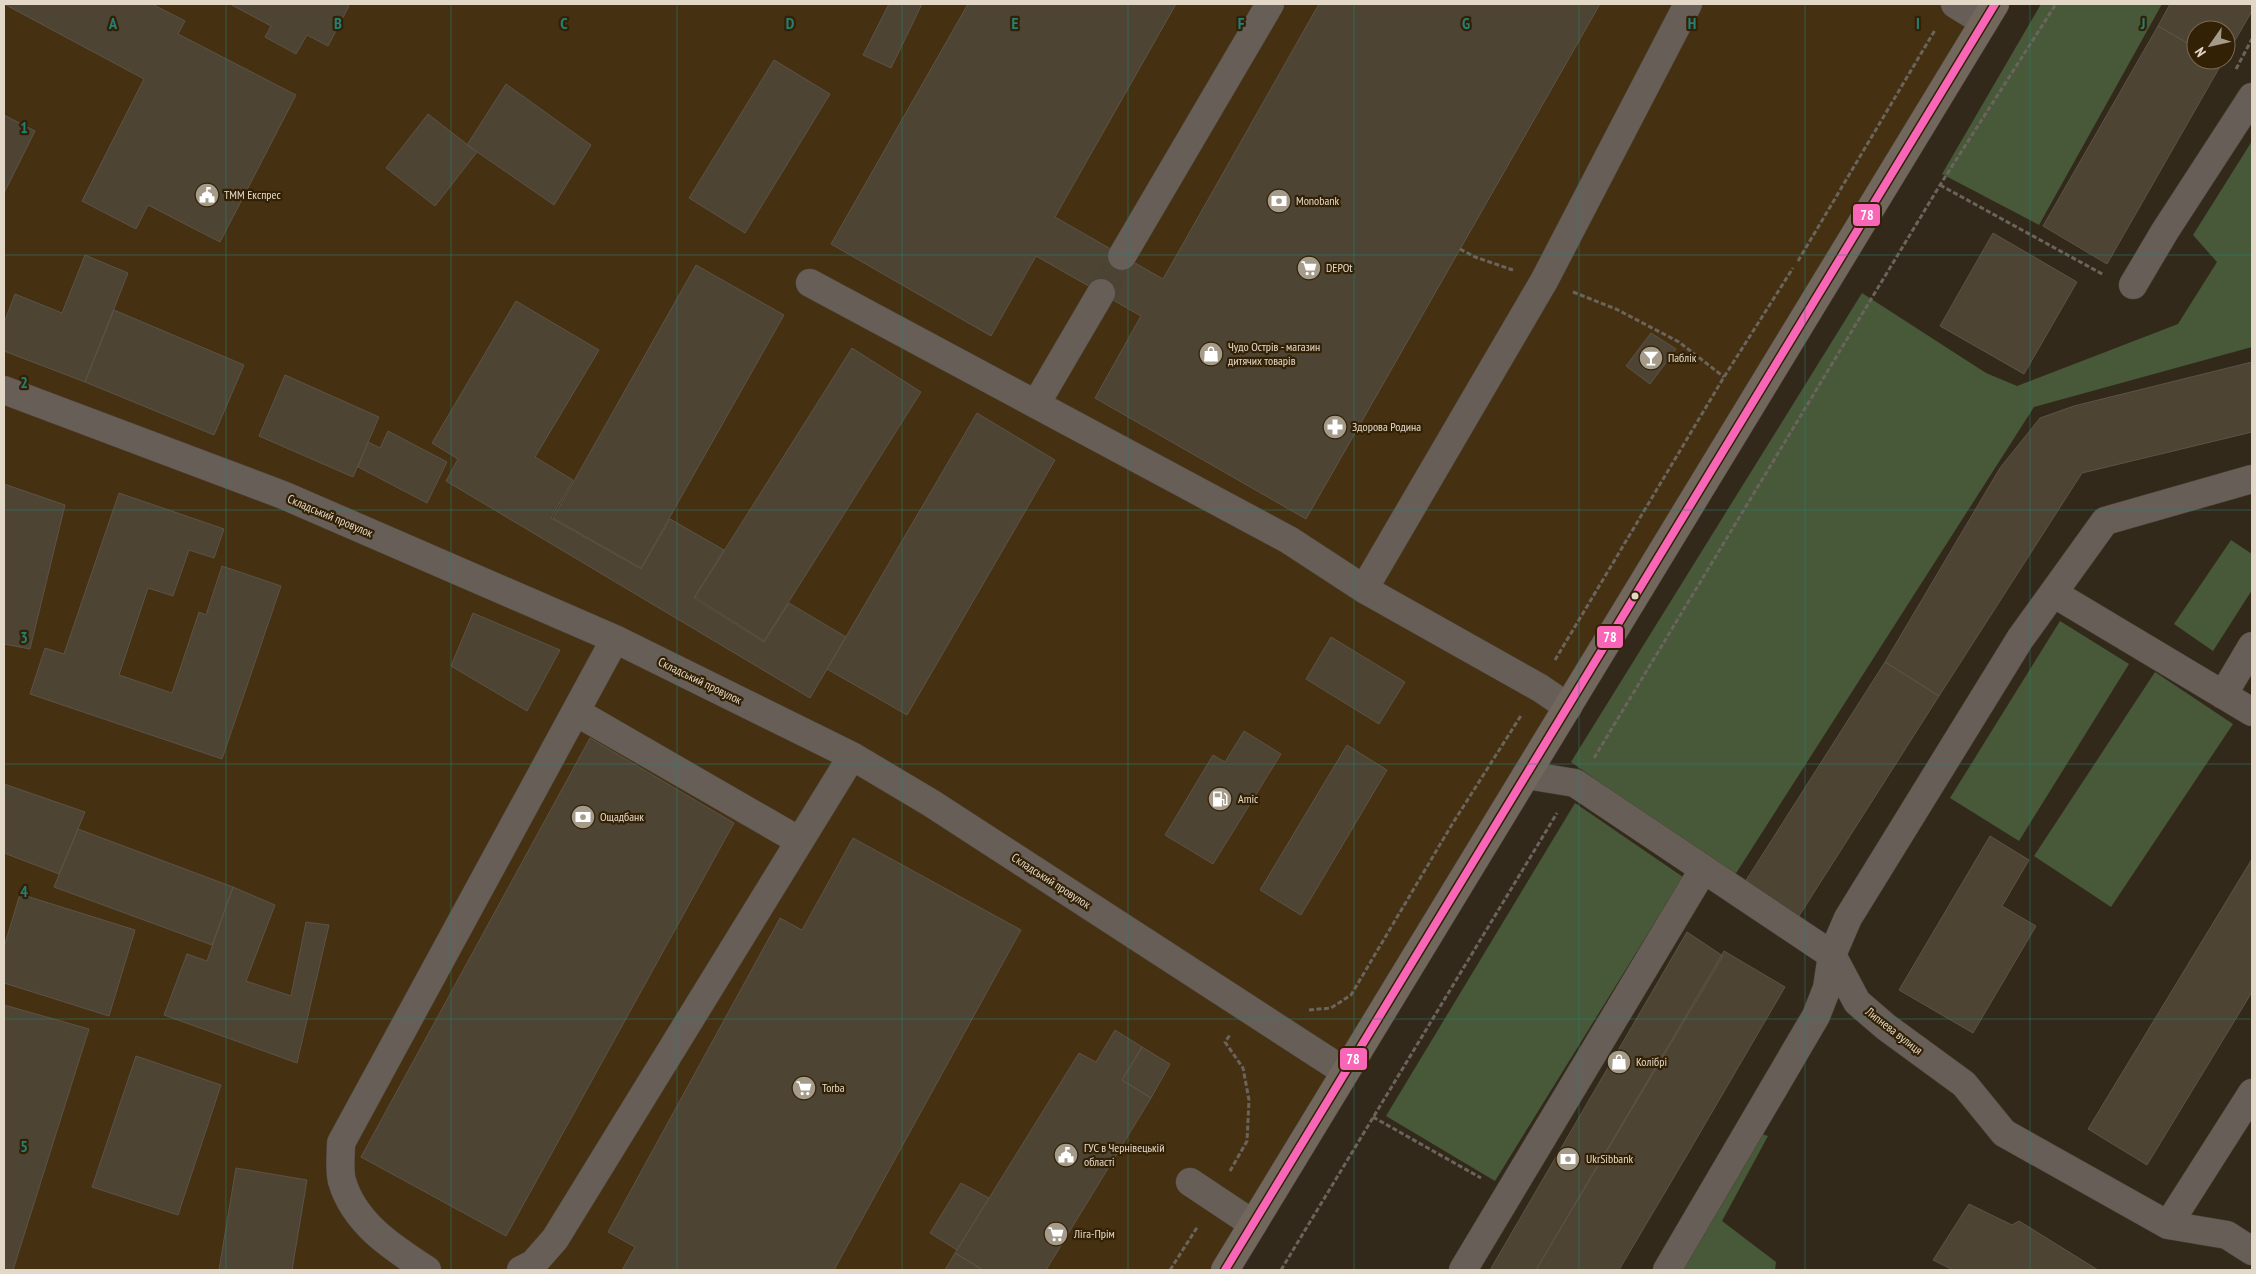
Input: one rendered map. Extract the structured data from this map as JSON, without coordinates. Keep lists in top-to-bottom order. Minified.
{"streets":{"street":["Складський провулок","Липнева вулиця"]},"places":{"public building":["ТММ Експрес","ГУС в Чернівецькій області"],"bank":["Monobank","Ощадбанк","UkrSibbank"],"supermarket":["DEPOt","Torba","Ліга-Прім"],"shop":["Чудо Острів - магазин дитячих товарів","Колібрі"],"bar":["Паблік"],"pharmacy":["Здорова Родина"],"fuel station":["Amic"]},"lines":["transit line 78"],"north":"bottom left","grid":{"columns":["A","B","C","D","E","F","G","H","I","J"],"rows":["1","2","3","4","5"]}}
